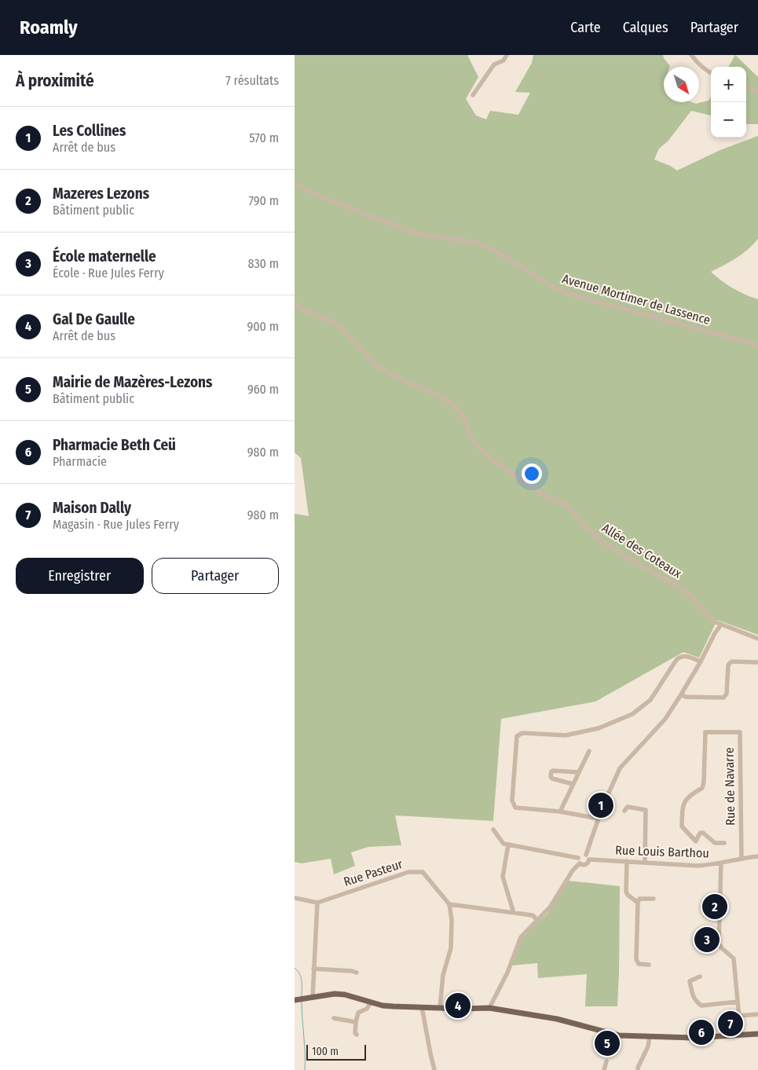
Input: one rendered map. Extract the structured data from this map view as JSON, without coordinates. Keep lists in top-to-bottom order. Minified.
{"streets":{"street":["Avenue Mortimer de Lassence","Allée des Coteaux","Rue de Navarre","Rue Louis Barthou","Rue Pasteur"]},"crossings":[["Rue de Navarre","Rue Louis Barthou"]],"scale_bar":"100 m","north":"bottom right","page":{"header":"Roamly","nav":["Carte","Calques","Partager"],"heading":["À proximité","7 résultats"],"map_buttons":["+","−"],"list":[{"mark":"1","name":"Les Collines","note":"Arrêt de bus","value":"570 m"},{"mark":"2","name":"Mazeres Lezons","note":"Bâtiment public","value":"790 m"},{"mark":"3","name":"École maternelle","note":"École · Rue Jules Ferry","value":"830 m"},{"mark":"4","name":"Gal De Gaulle","note":"Arrêt de bus","value":"900 m"},{"mark":"5","name":"Mairie de Mazères-Lezons","note":"Bâtiment public","value":"960 m"},{"mark":"6","name":"Pharmacie Beth Ceü","note":"Pharmacie","value":"980 m"},{"mark":"7","name":"Maison Dally","note":"Magasin · Rue Jules Ferry","value":"980 m"}],"buttons":["Enregistrer","Partager"],"pins":["1","2","3","4","7","6","5"],"scale":"100 m"}}
